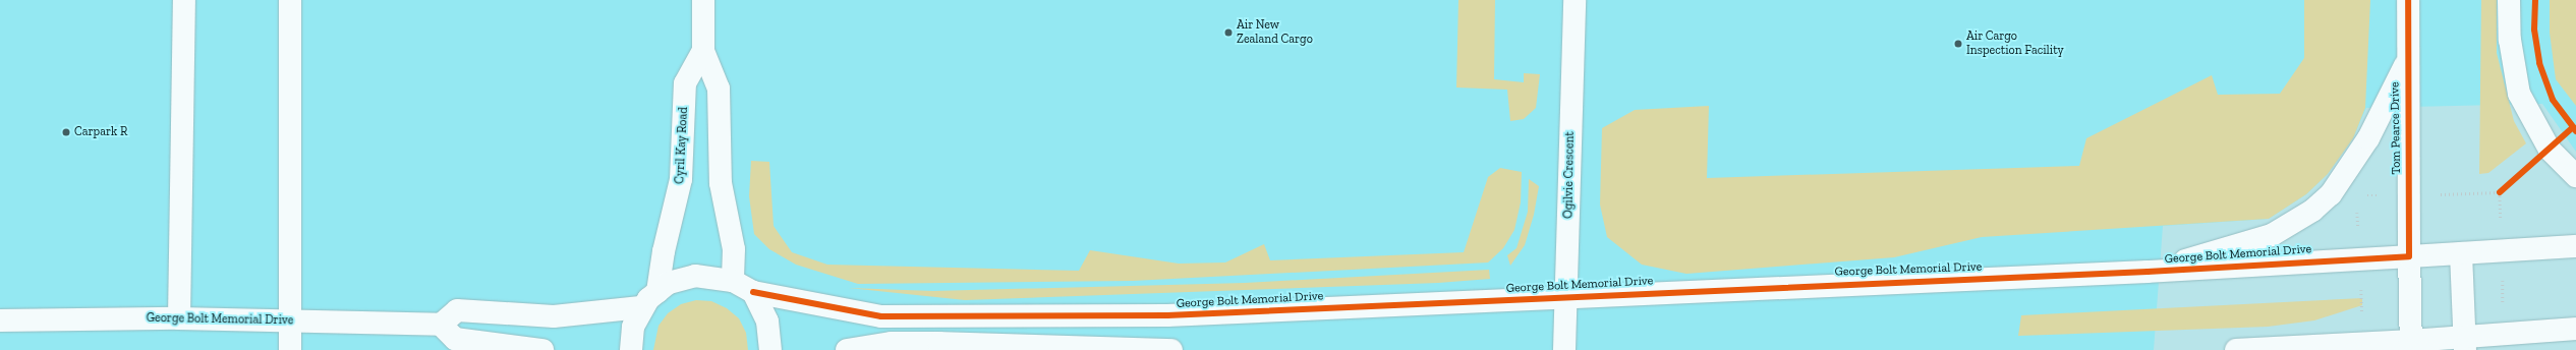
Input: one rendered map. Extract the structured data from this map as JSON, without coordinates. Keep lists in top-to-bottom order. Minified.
{"streets":{"street":["Tom Pearce Drive","Cyril Kay Road","Ogilvie Crescent","George Bolt Memorial Drive"]},"crossings":[["Tom Pearce Drive","George Bolt Memorial Drive"],["Cyril Kay Road","George Bolt Memorial Drive"],["Ogilvie Crescent","George Bolt Memorial Drive"]],"places":["Air New Zealand Cargo","Air Cargo Inspection Facility","Carpark R"]}
